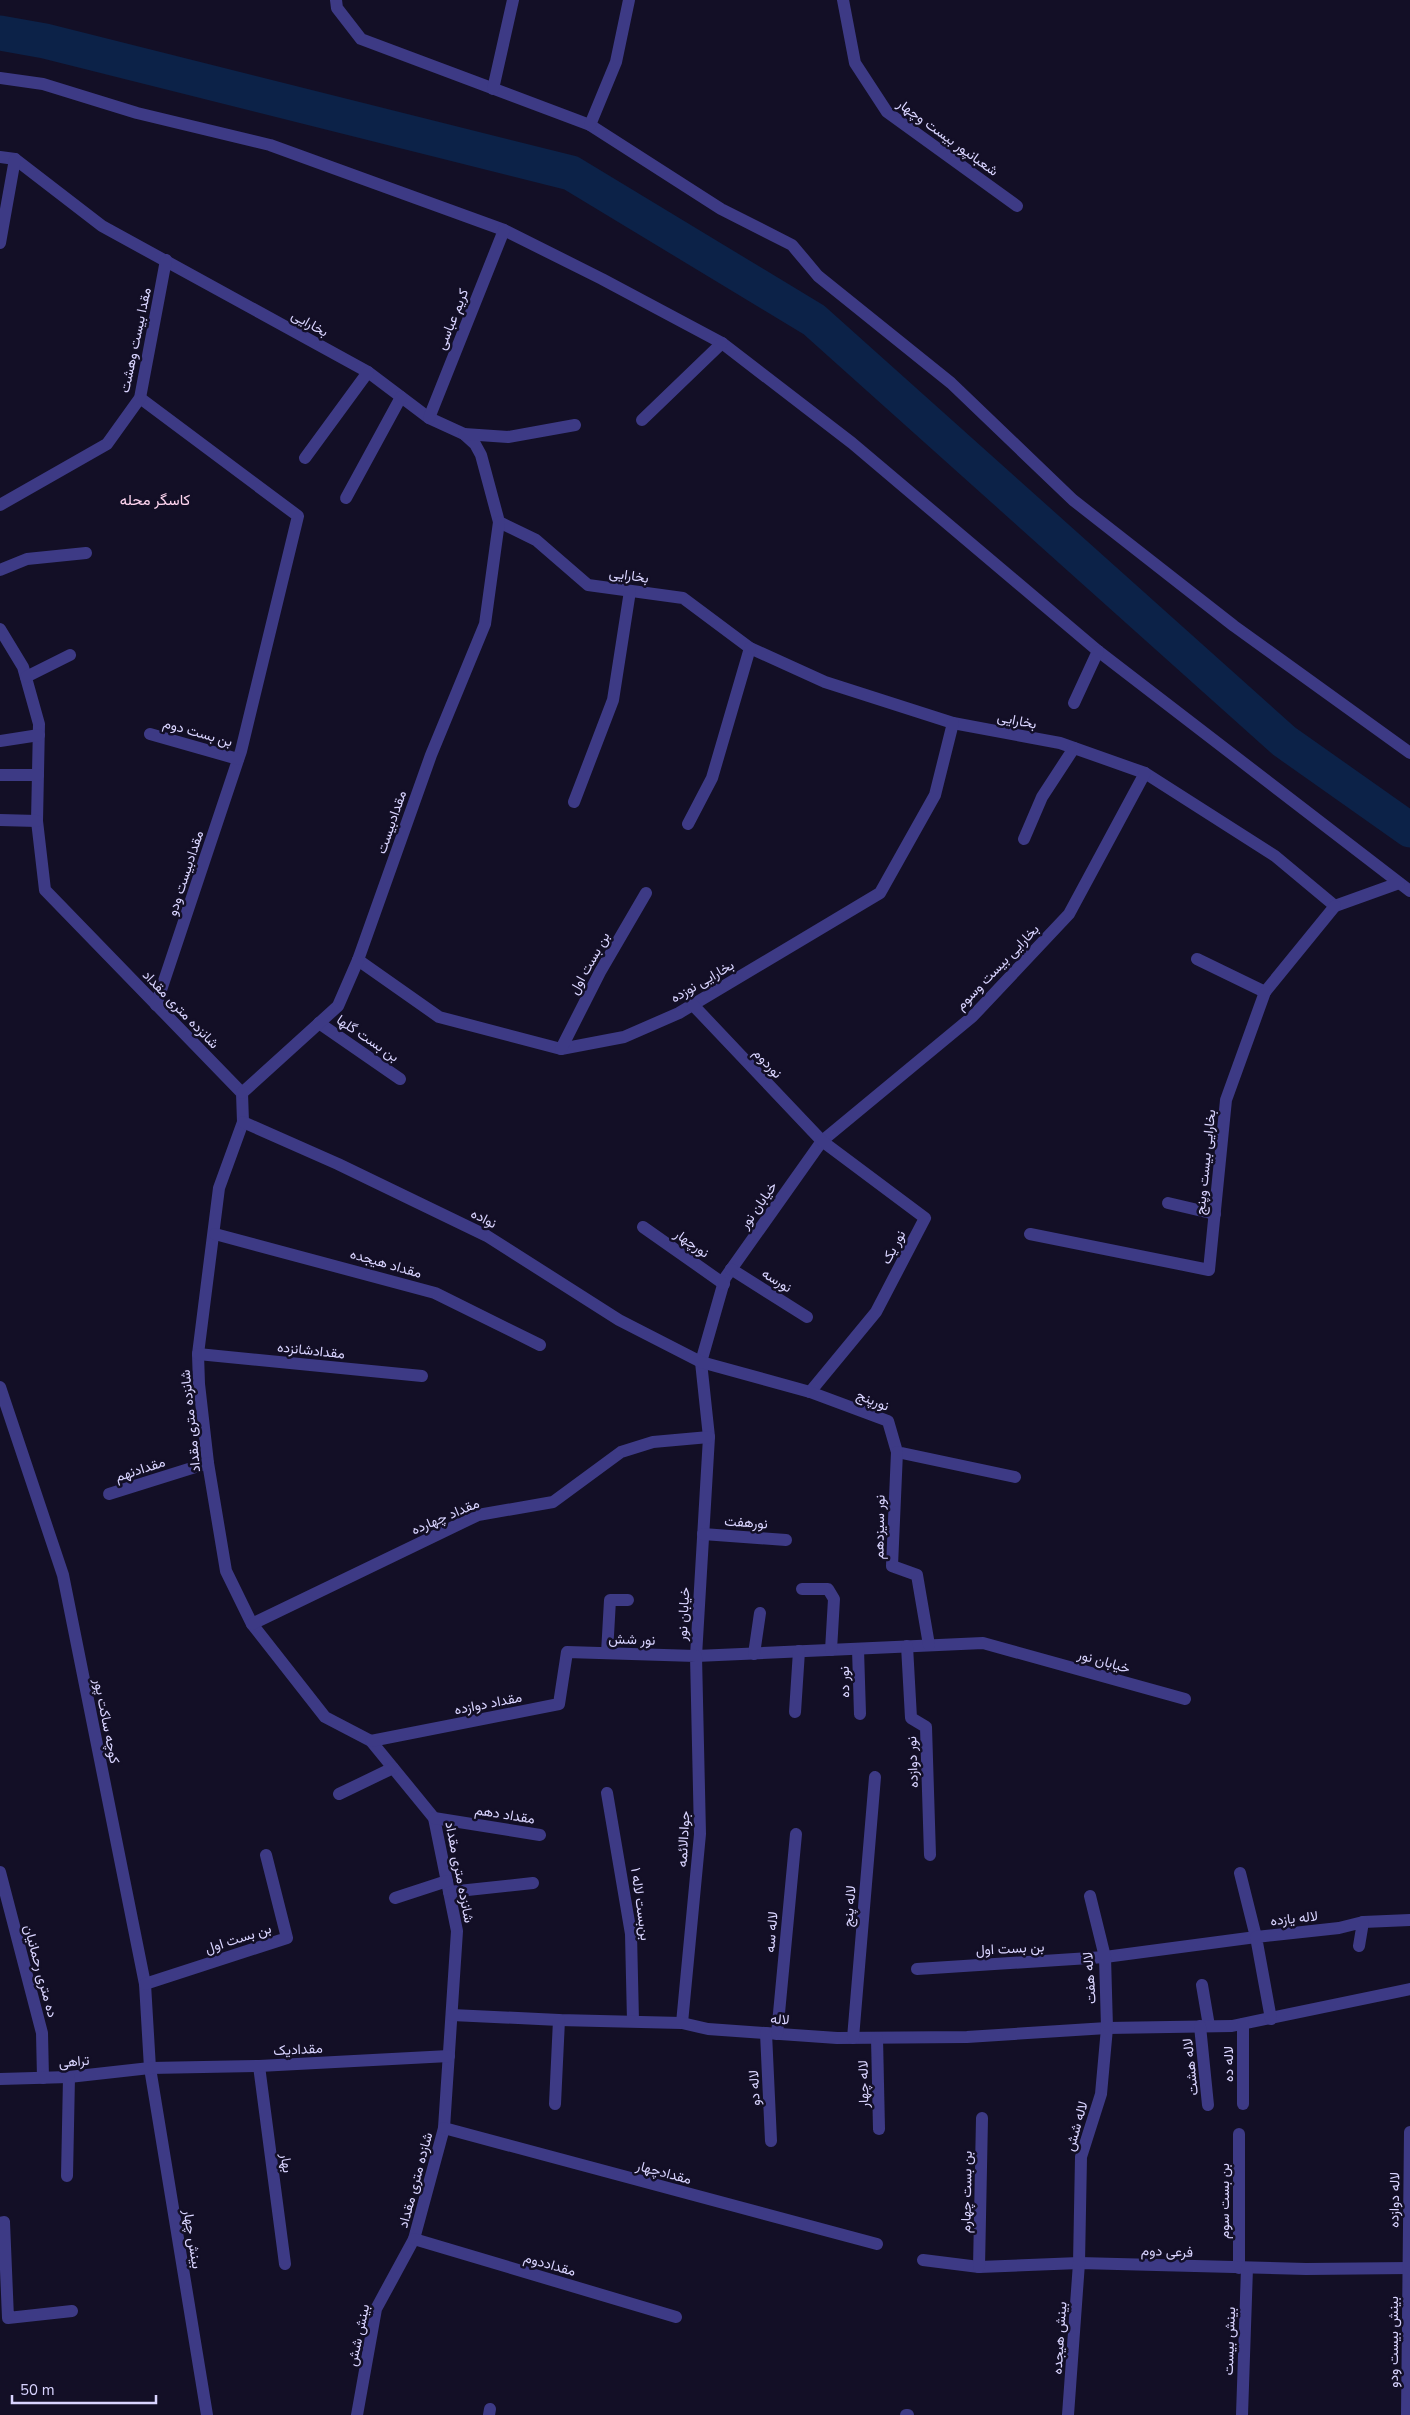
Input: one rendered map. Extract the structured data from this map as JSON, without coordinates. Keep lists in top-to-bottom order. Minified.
{"streets":{"street":["شعبانپور بیست وچهار","کریم عباسی","بخارایی","مقدا بیست وهشت","بن بست دوم","مقدادبیست","مقدادبیست ودو","بن بست اول","بخارایی بیست وسوم","بخارایی نوزده","شانزده متری مقداد","بن بست گلها","نوردوم","بخارایی بیست وپنج","خیابان نور","نواده","نورچهار","نور یک","مقداد هیجده","نورسه","مقدادشانزده","نورپنج","مقدادنهم","مقداد چهارده","نورهفت","نور سیزدهم","نور شش","نور ده","مقداد دوازده","کوچه ساکت پور","نور دوازده","مقداد دهم","جوادالائمه","بن‌بست لاله ۱","لاله پنج","لاله یازده","لاله سه","ده متری رحمانیان","لاله هفت","لاله","مقدادیک","تراهی","لاله ده","لاله هشت","لاله چهار","لاله دو","لاله شش","بهار","مقدادچهار","شازده متری مقداد","بن بست چهارم","لاله دوازده","بن بست سوم","بینش چهار","فرعی دوم","مقداددوم","بینش شش","بینش هیجده","بینش بیست","بینش بیست ودو"]},"crossings":[["کریم عباسی","بخارایی"],["بخارایی","مقدا بیست وهشت"],["بخارایی","مقدادبیست"],["بخارایی","بخارایی بیست وسوم"],["بخارایی","بخارایی نوزده"],["بخارایی","بخارایی بیست وپنج"],["مقدا بیست وهشت","مقدادبیست ودو"],["بن بست دوم","مقدادبیست ودو"],["مقدادبیست","بخارایی نوزده"],["مقدادبیست","شانزده متری مقداد"],["مقدادبیست","بن بست گلها"],["مقدادبیست ودو","شانزده متری مقداد"],["بن بست اول","بخارایی نوزده"],["بن بست اول","کوچه ساکت پور"],["بن بست اول","لاله هفت"],["بخارایی بیست وسوم","نوردوم"],["بخارایی بیست وسوم","خیابان نور"],["بخارایی بیست وسوم","نور یک"],["بخارایی نوزده","نوردوم"],["شانزده متری مقداد","نواده"],["شانزده متری مقداد","مقداد هیجده"],["شانزده متری مقداد","مقدادشانزده"],["شانزده متری مقداد","مقدادنهم"],["شانزده متری مقداد","مقداد چهارده"],["شانزده متری مقداد","مقداد دوازده"],["شانزده متری مقداد","مقداد دهم"],["شانزده متری مقداد","لاله"],["شانزده متری مقداد","مقدادیک"],["شانزده متری مقداد","مقدادچهار"],["شانزده متری مقداد","شازده متری مقداد"],["نوردوم","خیابان نور"],["نوردوم","نور یک"],["خیابان نور","نواده"],["خیابان نور","نورچهار"],["خیابان نور","نور یک"],["خیابان نور","نورسه"],["خیابان نور","نورپنج"],["خیابان نور","مقداد چهارده"],["خیابان نور","نورهفت"],["خیابان نور","نور سیزدهم"],["خیابان نور","نور شش"],["خیابان نور","نور ده"],["خیابان نور","نور دوازده"],["خیابان نور","جوادالائمه"],["نواده","نورپنج"],["نور یک","نورپنج"],["نورپنج","نور سیزدهم"],["نور شش","مقداد دوازده"],["نور شش","جوادالائمه"],["کوچه ساکت پور","مقدادیک"],["کوچه ساکت پور","تراهی"],["کوچه ساکت پور","بینش چهار"],["جوادالائمه","لاله"],["بن‌بست لاله ۱","لاله"],["لاله پنج","لاله"],["لاله یازده","لاله"],["لاله سه","لاله"],["لاله سه","لاله دو"],["ده متری رحمانیان","تراهی"],["لاله هفت","لاله"],["لاله هفت","لاله شش"],["لاله","لاله ده"],["لاله","لاله هشت"],["لاله","لاله چهار"],["لاله","لاله دو"],["لاله","لاله شش"],["مقدادیک","تراهی"],["مقدادیک","بهار"],["مقدادیک","بینش چهار"],["تراهی","بینش چهار"],["لاله شش","فرعی دوم"],["لاله شش","بینش هیجده"],["مقدادچهار","شازده متری مقداد"],["شازده متری مقداد","مقداددوم"],["شازده متری مقداد","بینش شش"],["بن بست چهارم","فرعی دوم"],["لاله دوازده","فرعی دوم"],["لاله دوازده","بینش بیست ودو"],["بن بست سوم","فرعی دوم"],["بن بست سوم","بینش بیست"],["فرعی دوم","بینش هیجده"],["فرعی دوم","بینش بیست"],["فرعی دوم","بینش بیست ودو"],["مقداددوم","بینش شش"]],"districts":["کاسگر محله"],"scale_bar":"50 m"}
